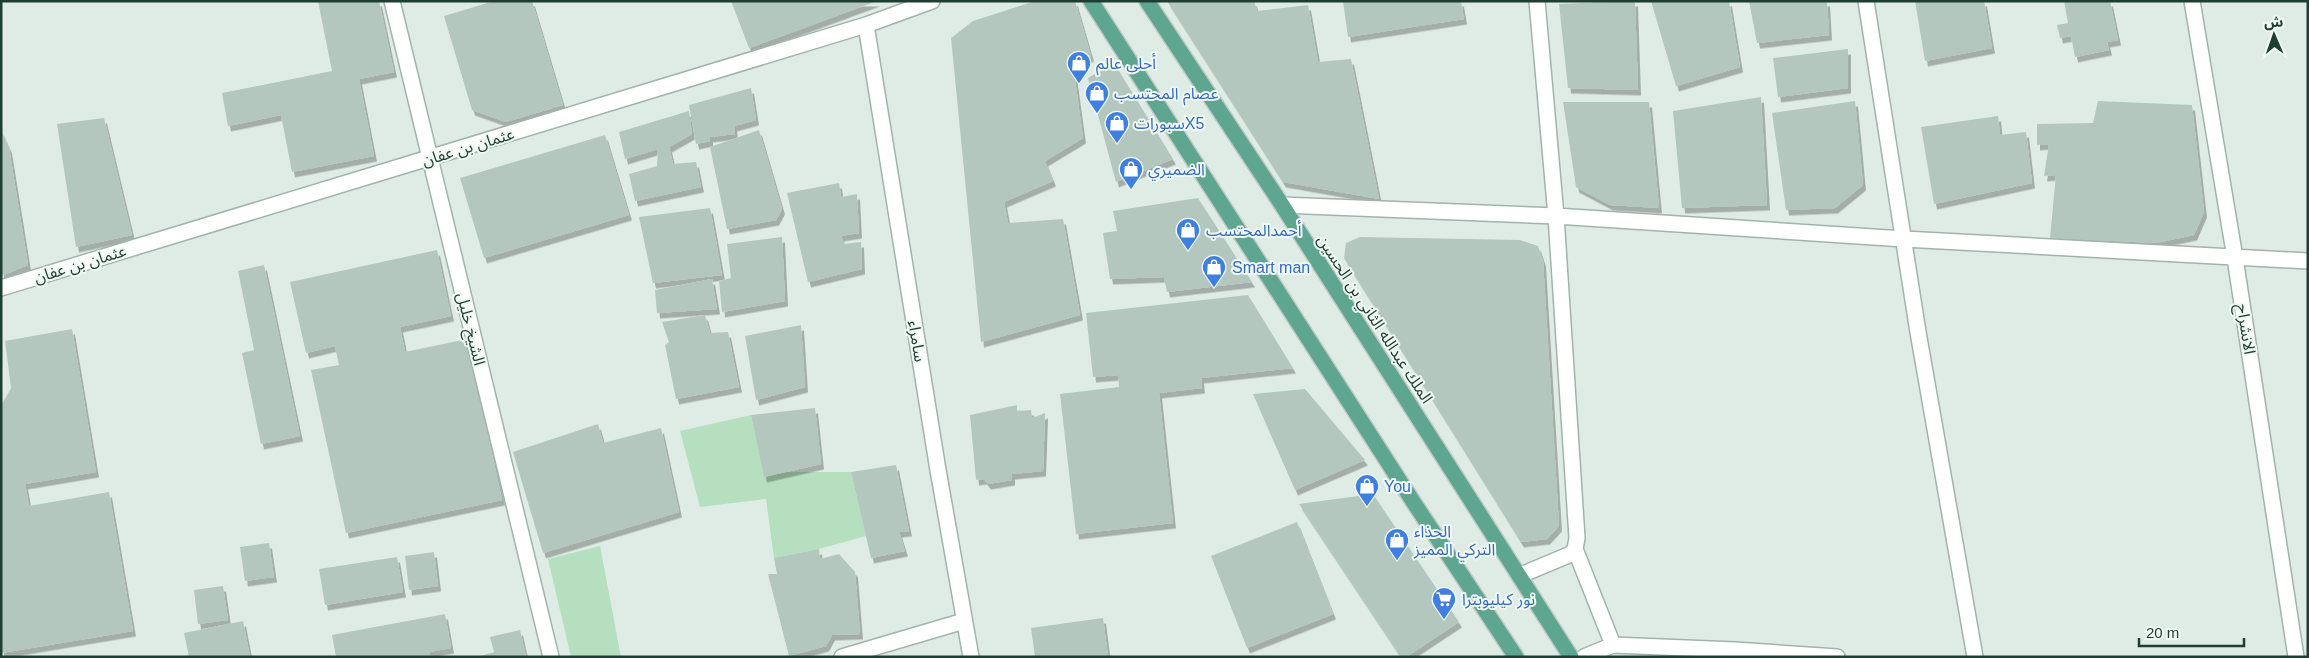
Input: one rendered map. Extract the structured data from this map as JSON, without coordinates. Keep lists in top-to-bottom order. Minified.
{"streets":{"main road":["الملك عبدالله الثاني بن الحسين"],"street":["عثمان بن عفان","الشيخ خليل","الانشراح","سامراء"]},"crossings":[["عثمان بن عفان","الشيخ خليل"],["عثمان بن عفان","سامراء"]],"places":{"shop":["أحلى عالم","عصام المحتسب","سبوراتX5","الضميري","أحمدالمحتسب","Smart man","You","الحذاء التركي المميز"],"supermarket":["نور كيليوبترا"]},"scale_bar":"20 m","north":"top"}
